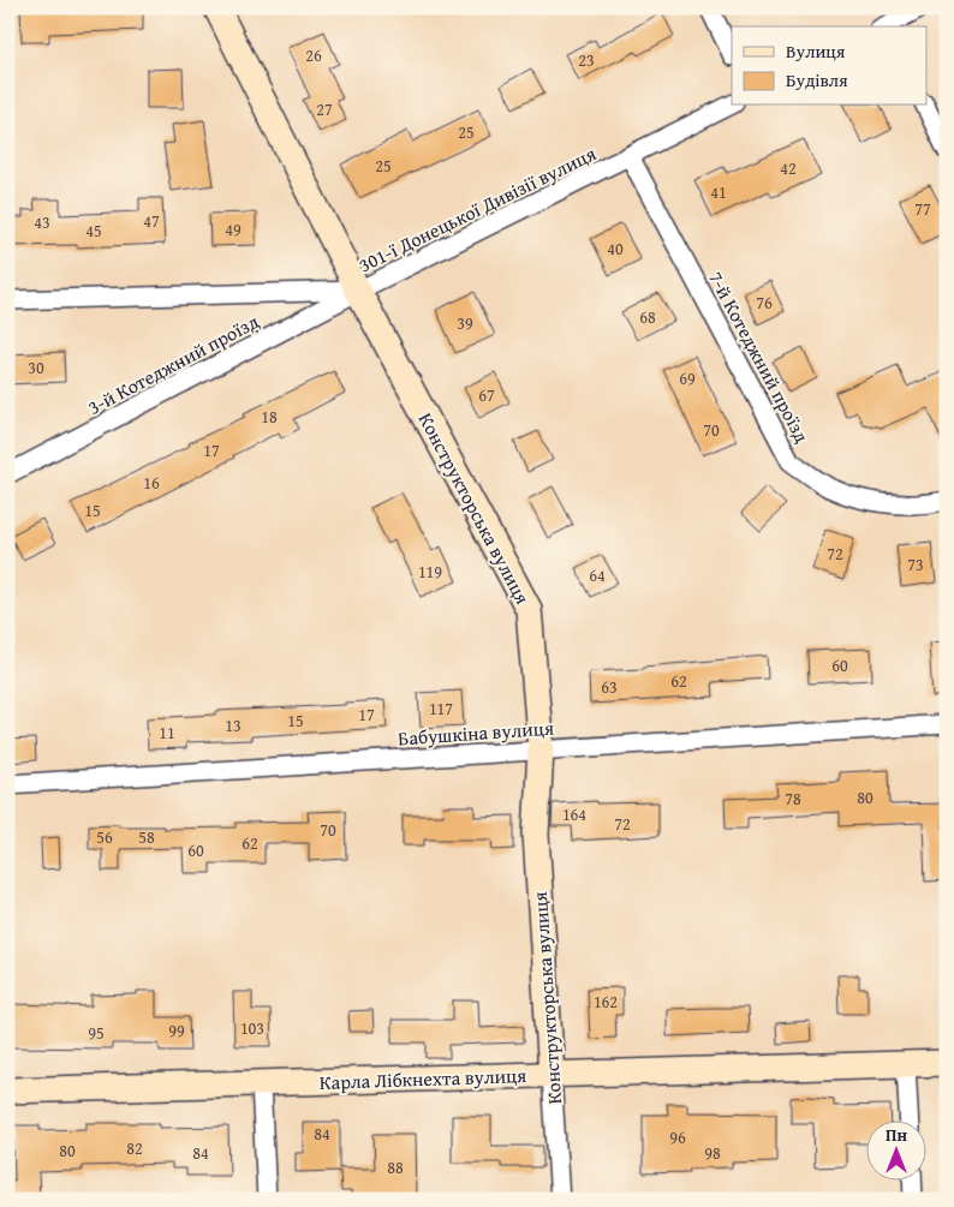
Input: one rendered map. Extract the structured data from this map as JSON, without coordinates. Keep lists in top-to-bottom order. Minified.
{"streets":{"street":["301-ї Донецької Дивізії вулиця","7-й Котеджний проїзд","3-й Котеджний проїзд","Конструкторська вулиця","Бабушкіна вулиця","Карла Лібкнехта вулиця"]},"crossings":[["301-ї Донецької Дивізії вулиця","7-й Котеджний проїзд"],["301-ї Донецької Дивізії вулиця","3-й Котеджний проїзд"],["301-ї Донецької Дивізії вулиця","Конструкторська вулиця"],["3-й Котеджний проїзд","Конструкторська вулиця"],["Конструкторська вулиця","Бабушкіна вулиця"],["Конструкторська вулиця","Карла Лібкнехта вулиця"]],"house_numbers":["26","23","27","25","25","42","41","77","47","43","49","45","40","76","68","39","30","69","67","18","70","17","16","15","72","73","119","64","60","62","63","117","17","15","13","11","80","78","164","72","70","56","58","62","60","162","103","99","95","84","96","82","80","84","98","88"],"legend":["Вулиця","Будівля"],"north":"top"}
